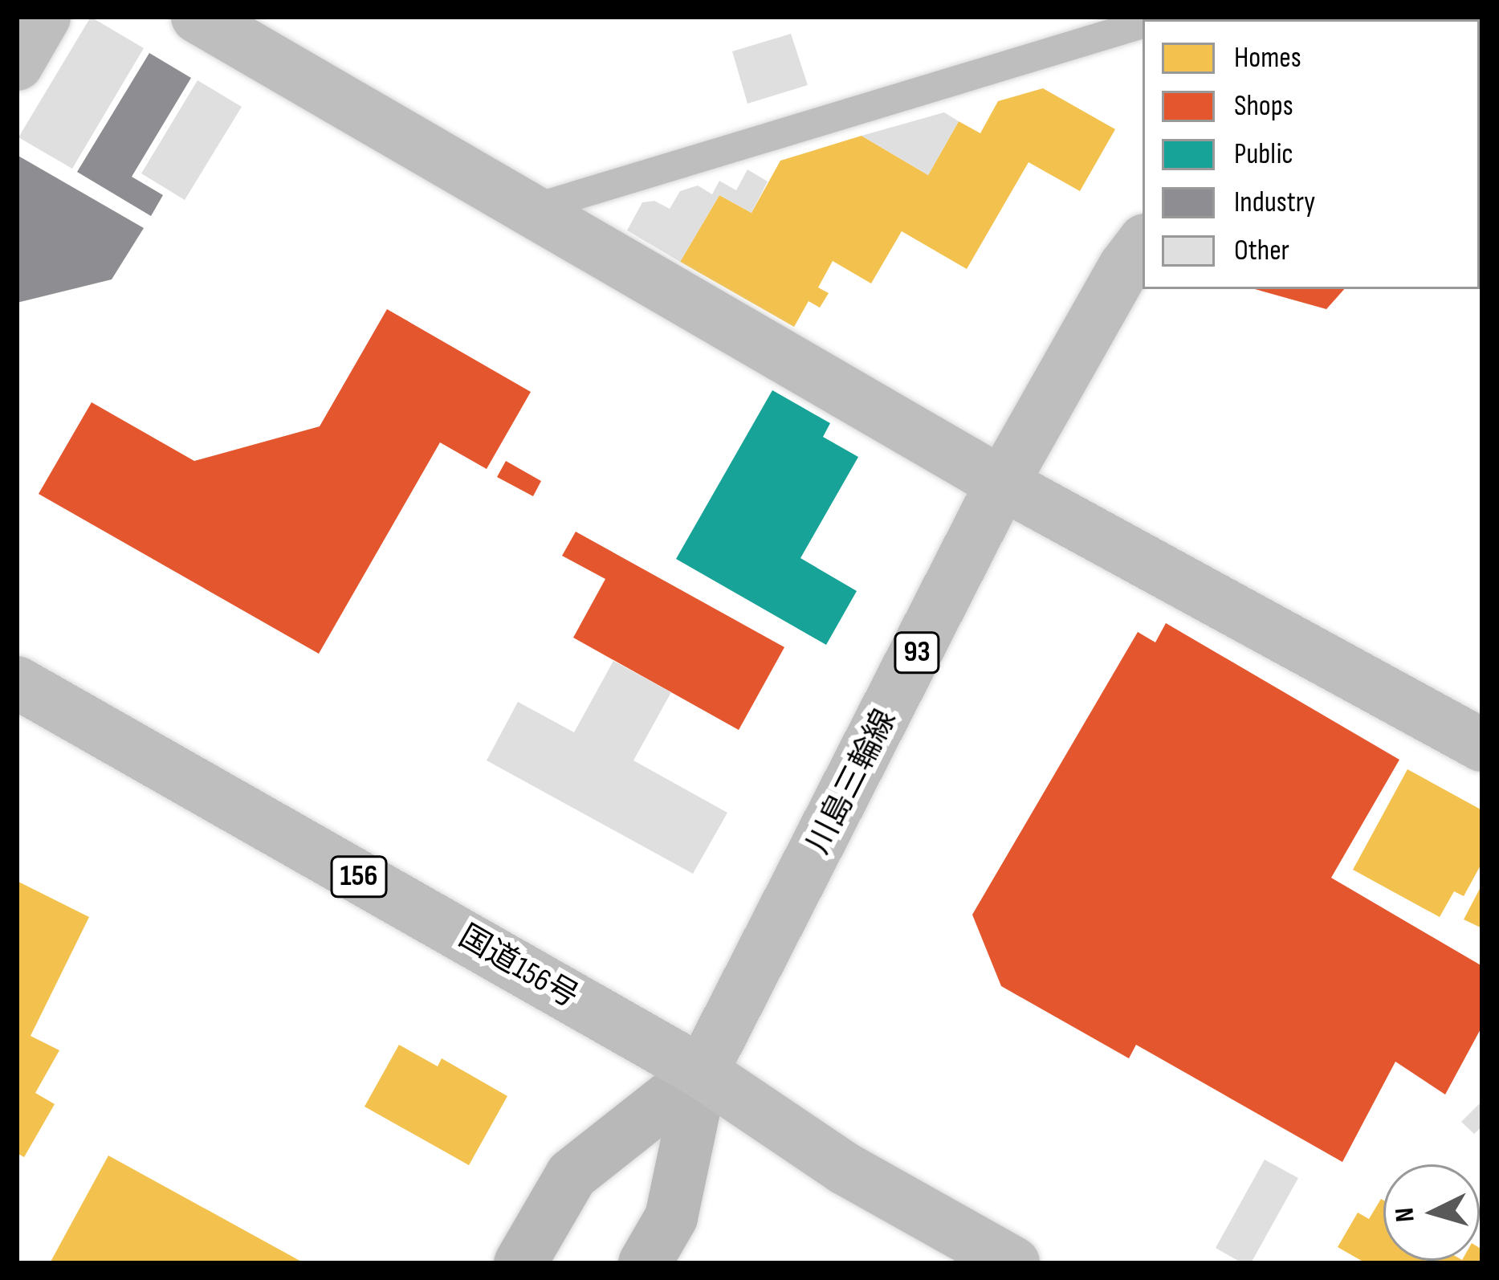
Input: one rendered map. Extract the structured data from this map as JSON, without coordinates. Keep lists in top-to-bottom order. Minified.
{"streets":{"main road":["93","川島三輪線","156","国道156号"]},"crossings":[["川島三輪線","国道156号"]],"legend":["Homes","Shops","Public","Industry","Other"],"north":"left"}
